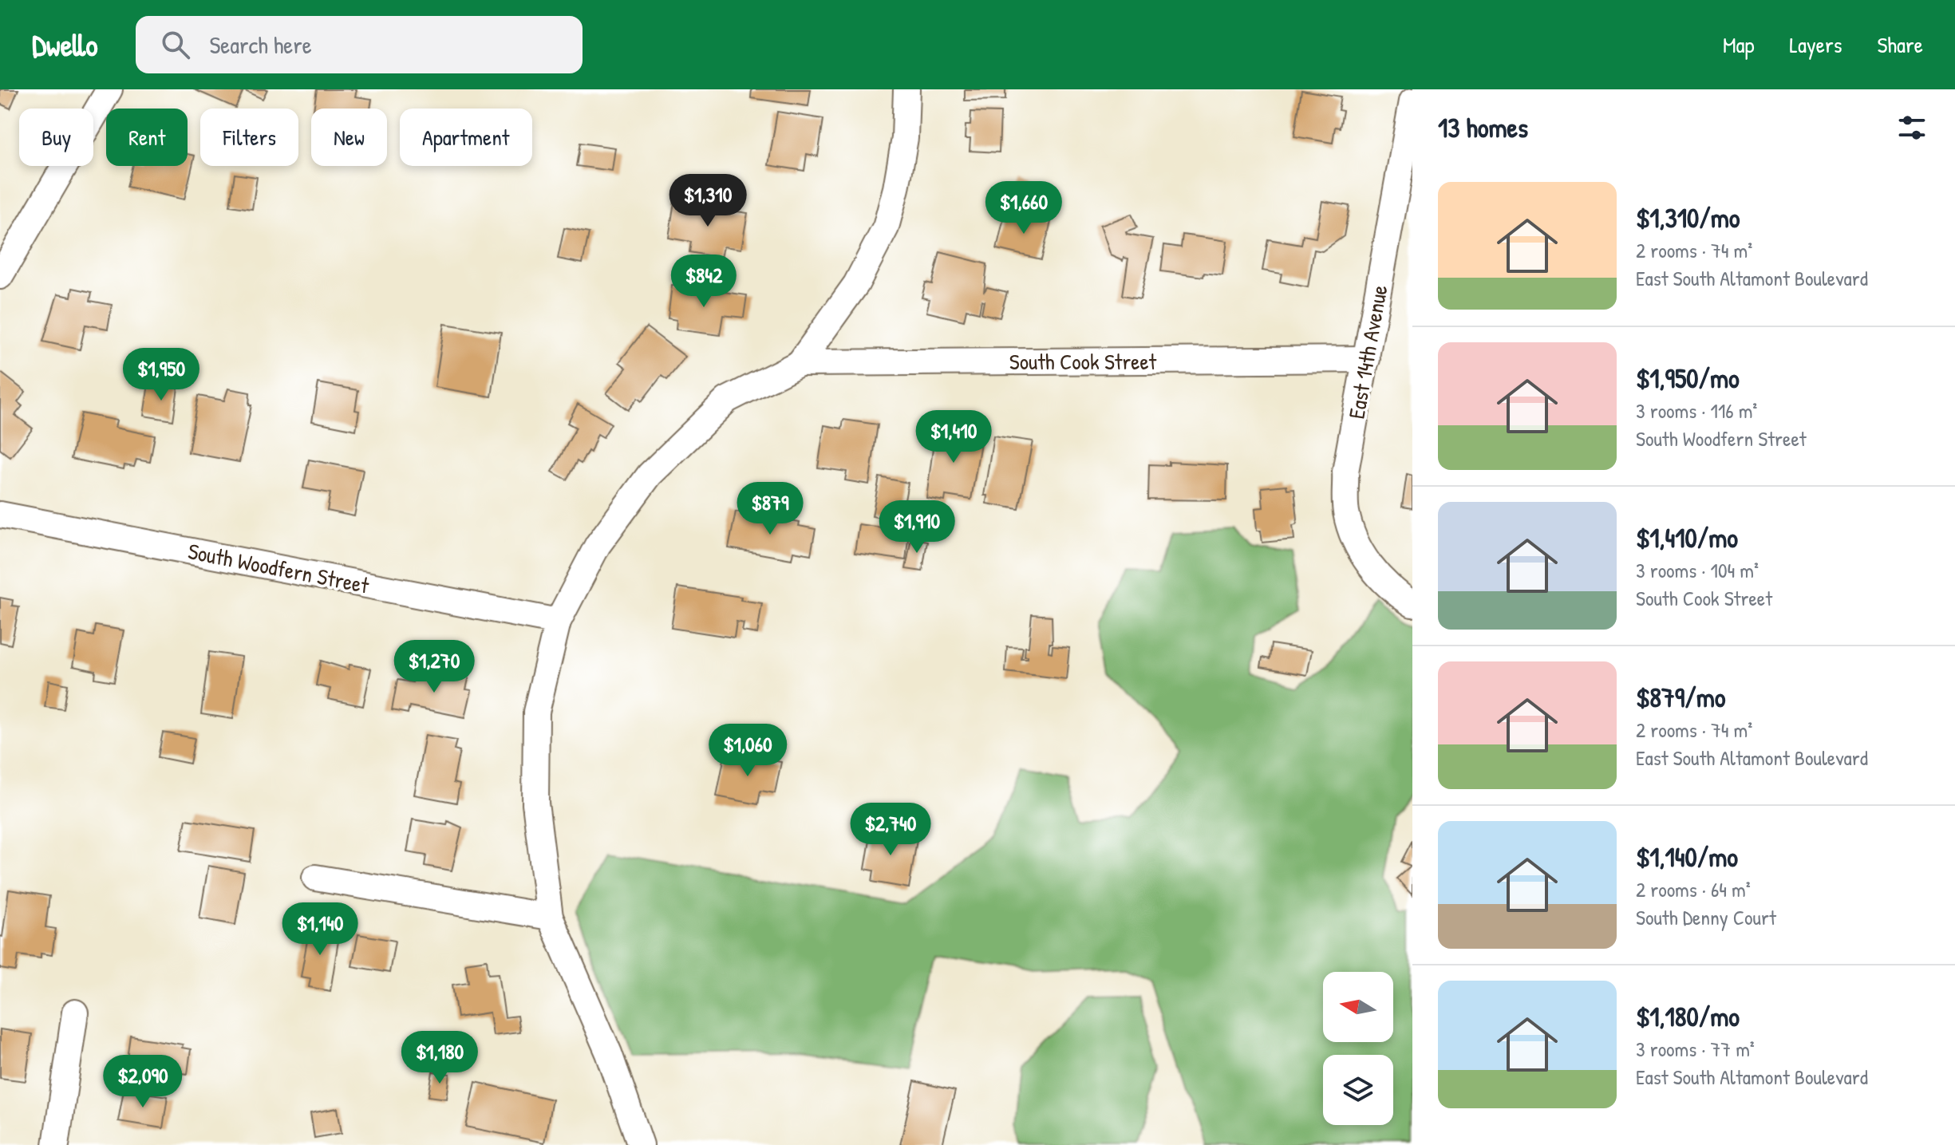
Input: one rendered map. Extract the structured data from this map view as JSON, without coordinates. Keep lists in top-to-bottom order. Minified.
{"streets":{"street":["East 14th Avenue","South Cook Street","South Woodfern Street"]},"crossings":[["East 14th Avenue","South Cook Street"]],"north":"left","page":{"header":"Dwello","search":"Search here","nav":["Map","Layers","Share"],"heading":"13 homes","chip":["Buy","Rent","Filters","New","Apartment"],"list":[{"name":"$1,310/mo","note":"2 rooms · 74 m² · East South Altamont Boulevard"},{"name":"$1,950/mo","note":"3 rooms · 116 m² · South Woodfern Street"},{"name":"$1,410/mo","note":"3 rooms · 104 m² · South Cook Street"},{"name":"$879/mo","note":"2 rooms · 74 m² · East South Altamont Boulevard"},{"name":"$1,140/mo","note":"2 rooms · 64 m² · South Denny Court"},{"name":"$1,180/mo","note":"3 rooms · 77 m² · East South Altamont Boulevard"}],"price":["$1,310","$1,660","$842","$1,950","$1,410","$879","$1,910","$1,270","$1,060","$2,740","$1,140","$1,180","$2,090"]}}
